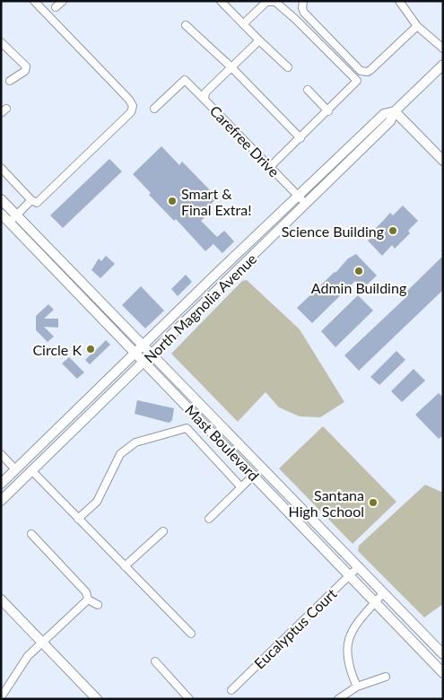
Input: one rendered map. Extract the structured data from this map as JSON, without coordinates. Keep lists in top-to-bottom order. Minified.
{"streets":{"main road":["North Magnolia Avenue","Mast Boulevard"],"street":["Carefree Drive","Eucalyptus Court"]},"crossings":[["Carefree Drive","North Magnolia Avenue"],["North Magnolia Avenue","Mast Boulevard"],["Mast Boulevard","Eucalyptus Court"]],"places":["Smart & Final Extra!","Science Building","Admin Building","Circle K","Santana High School"]}
